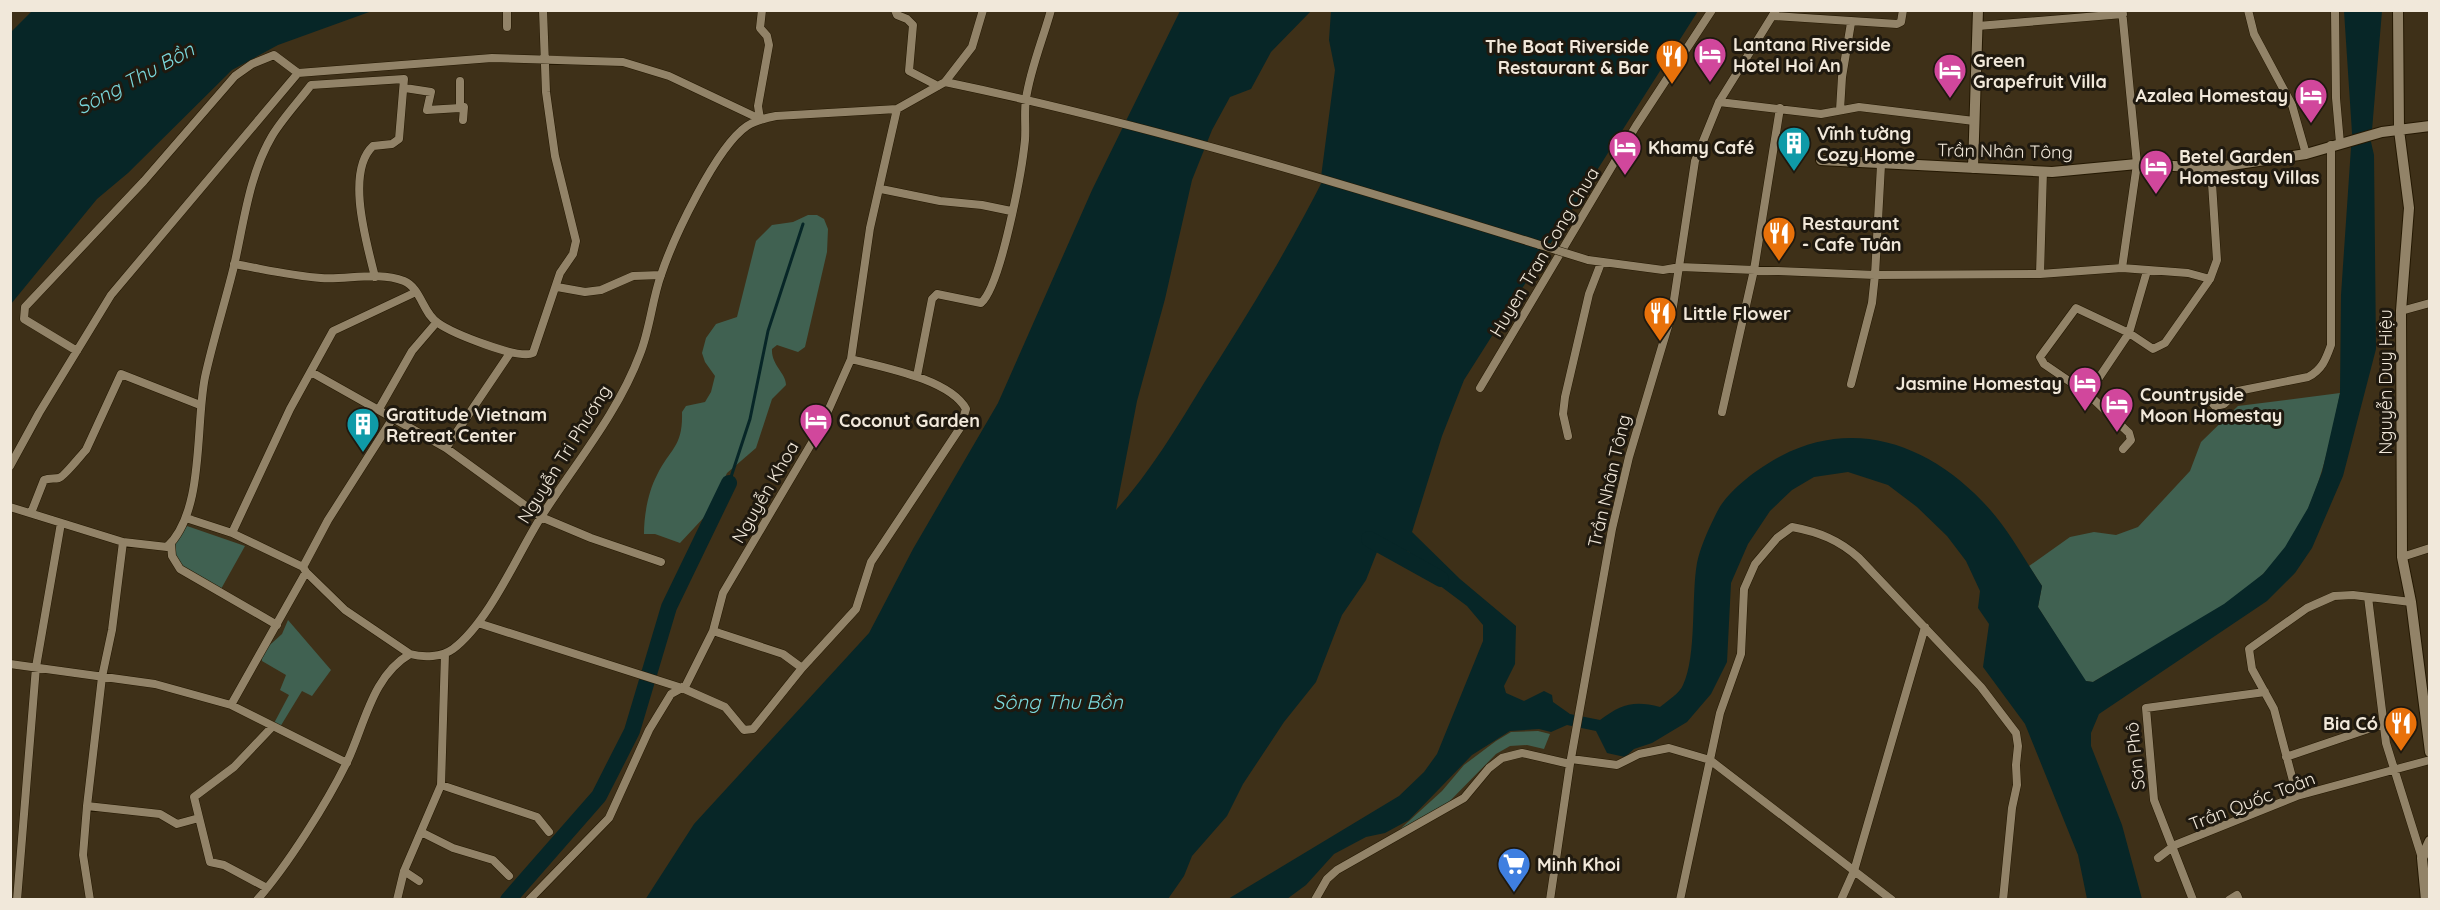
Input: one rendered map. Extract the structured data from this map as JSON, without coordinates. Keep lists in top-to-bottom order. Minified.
{"streets":{"main road":["Trần Nhân Tông","Nguyễn Duy Hiệu"],"street":["Huyen Tran Cong Chua","Nguyễn Tri Phương","Nguyễn Khoa","Sơn Phô","Trần Quốc Toản"]},"crossings":[["Trần Nhân Tông","Nguyễn Duy Hiệu"],["Nguyễn Tri Phương","Nguyễn Khoa"],["Sơn Phô","Trần Quốc Toản"]],"water":["Sông Thu Bồn"],"places":{"hotel":["Lantana Riverside Hotel Hoi An","Green Grapefruit Villa","Azalea Homestay","Khamy Café","Betel Garden Homestay Villas","Jasmine Homestay","Countryside Moon Homestay","Coconut Garden"],"restaurant":["The Boat Riverside Restaurant & Bar","Restaurant - Cafe Tuân","Little Flower","Bia Có"],"building":["Vĩnh tường Cozy Home","Gratitude Vietnam Retreat Center"],"supermarket":["Minh Khoi"]}}
